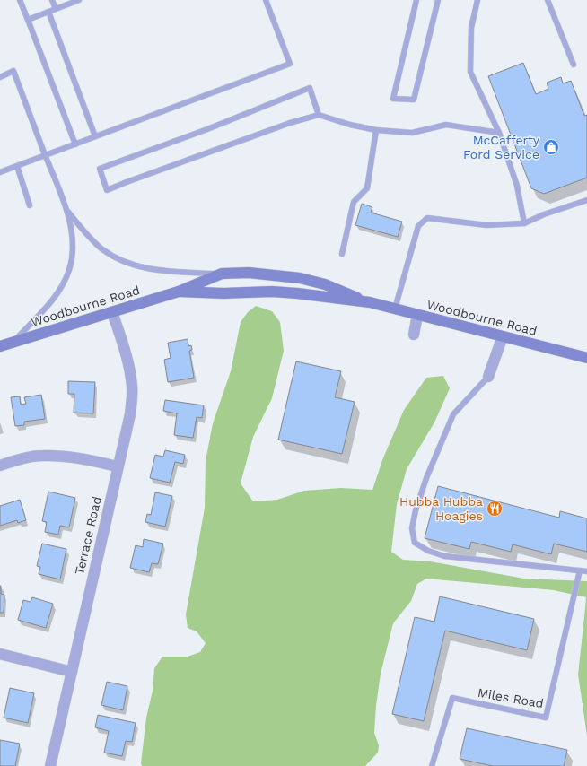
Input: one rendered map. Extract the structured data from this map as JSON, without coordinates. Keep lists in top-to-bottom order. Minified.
{"streets":{"main road":["Woodbourne Road"],"street":["Terrace Road"],"lane":["Miles Road"]},"crossings":[["Woodbourne Road","Terrace Road"]],"places":{"shop":["McCafferty Ford Service"],"restaurant":["Hubba Hubba Hoagies"]}}
